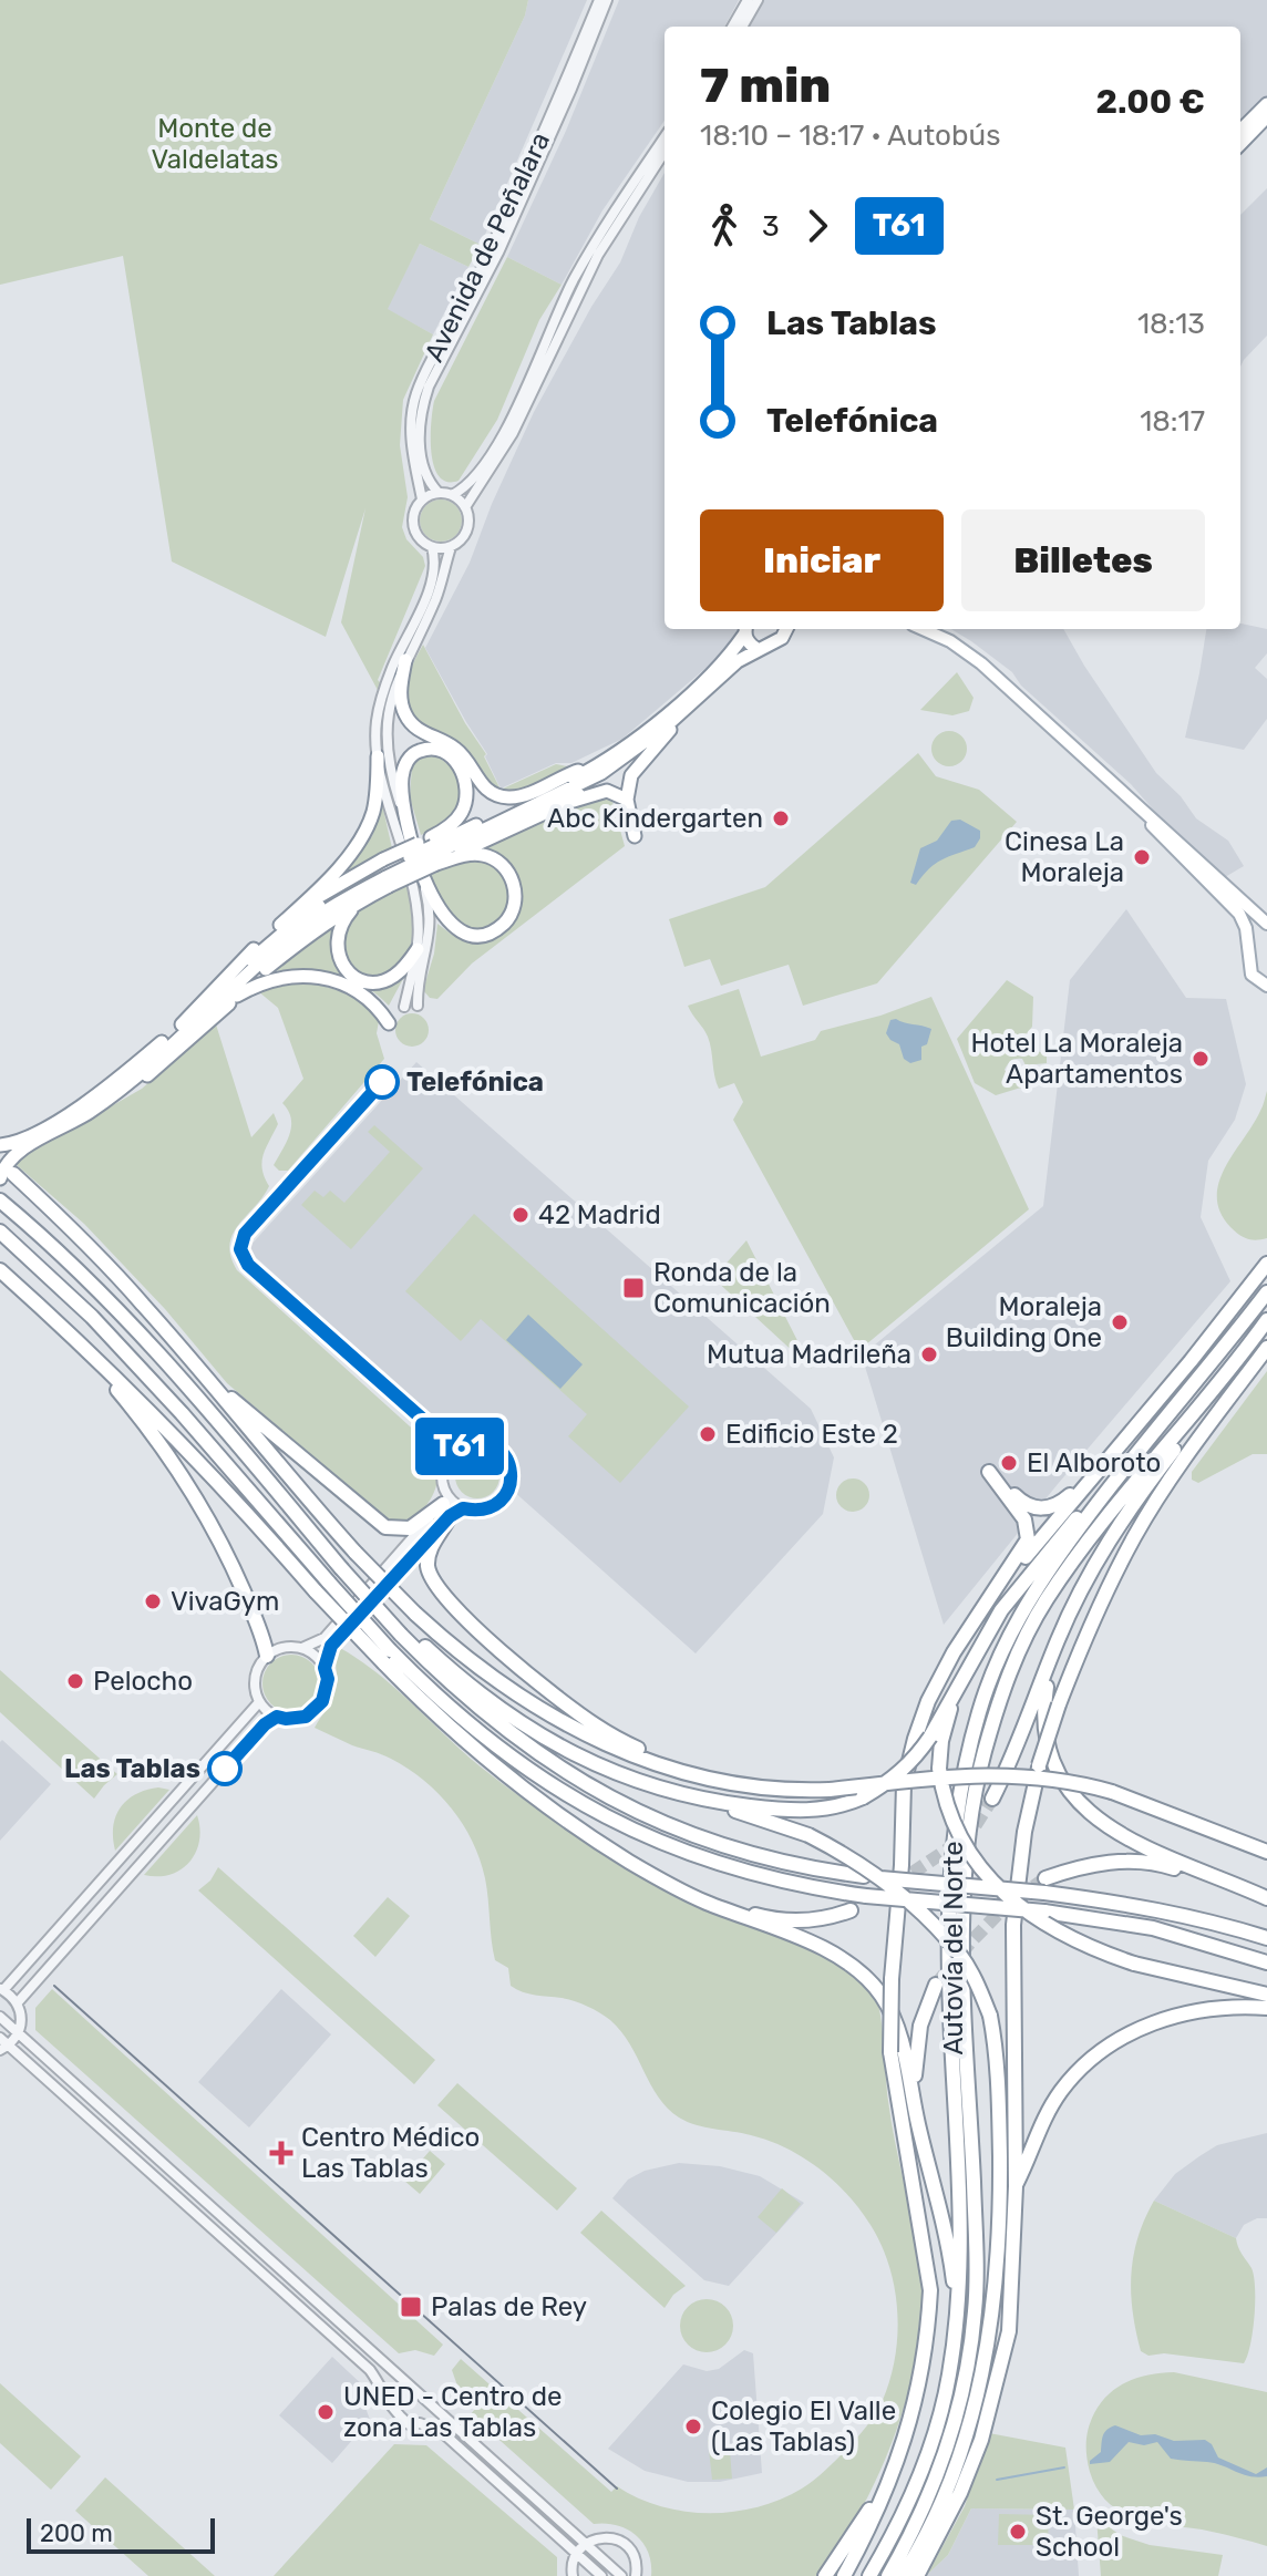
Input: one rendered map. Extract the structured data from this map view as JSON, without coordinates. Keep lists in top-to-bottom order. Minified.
{"streets":{"highway":["Autovía del Norte"],"street":["Avenida de Peñalara"]},"parks":["Monte de Valdelatas"],"places":{"other":["Abc Kindergarten","Cinesa La Moraleja","Hotel La Moraleja Apartamentos","Telefónica","42 Madrid","Moraleja Building One","Mutua Madrileña","Edificio Este 2","El Alboroto","VivaGym","Pelocho","Las Tablas","UNED - Centro de zona Las Tablas","Colegio El Valle (Las Tablas)","St. George's School"],"transit":["Ronda de la Comunicación","Palas de Rey"],"health":["Centro Médico Las Tablas"]},"lines":["bus line T61"],"scale_bar":"200 m","page":{"on_map":"T61","heading":["7 min","18:10 – 18:17 · Autobús","2.00 €"],"legs":["3","T61"],"list":[{"name":"Las Tablas","value":"18:13"},{"name":"Telefónica","value":"18:17"}],"buttons":["Iniciar","Billetes"],"scale":"200 m"}}
